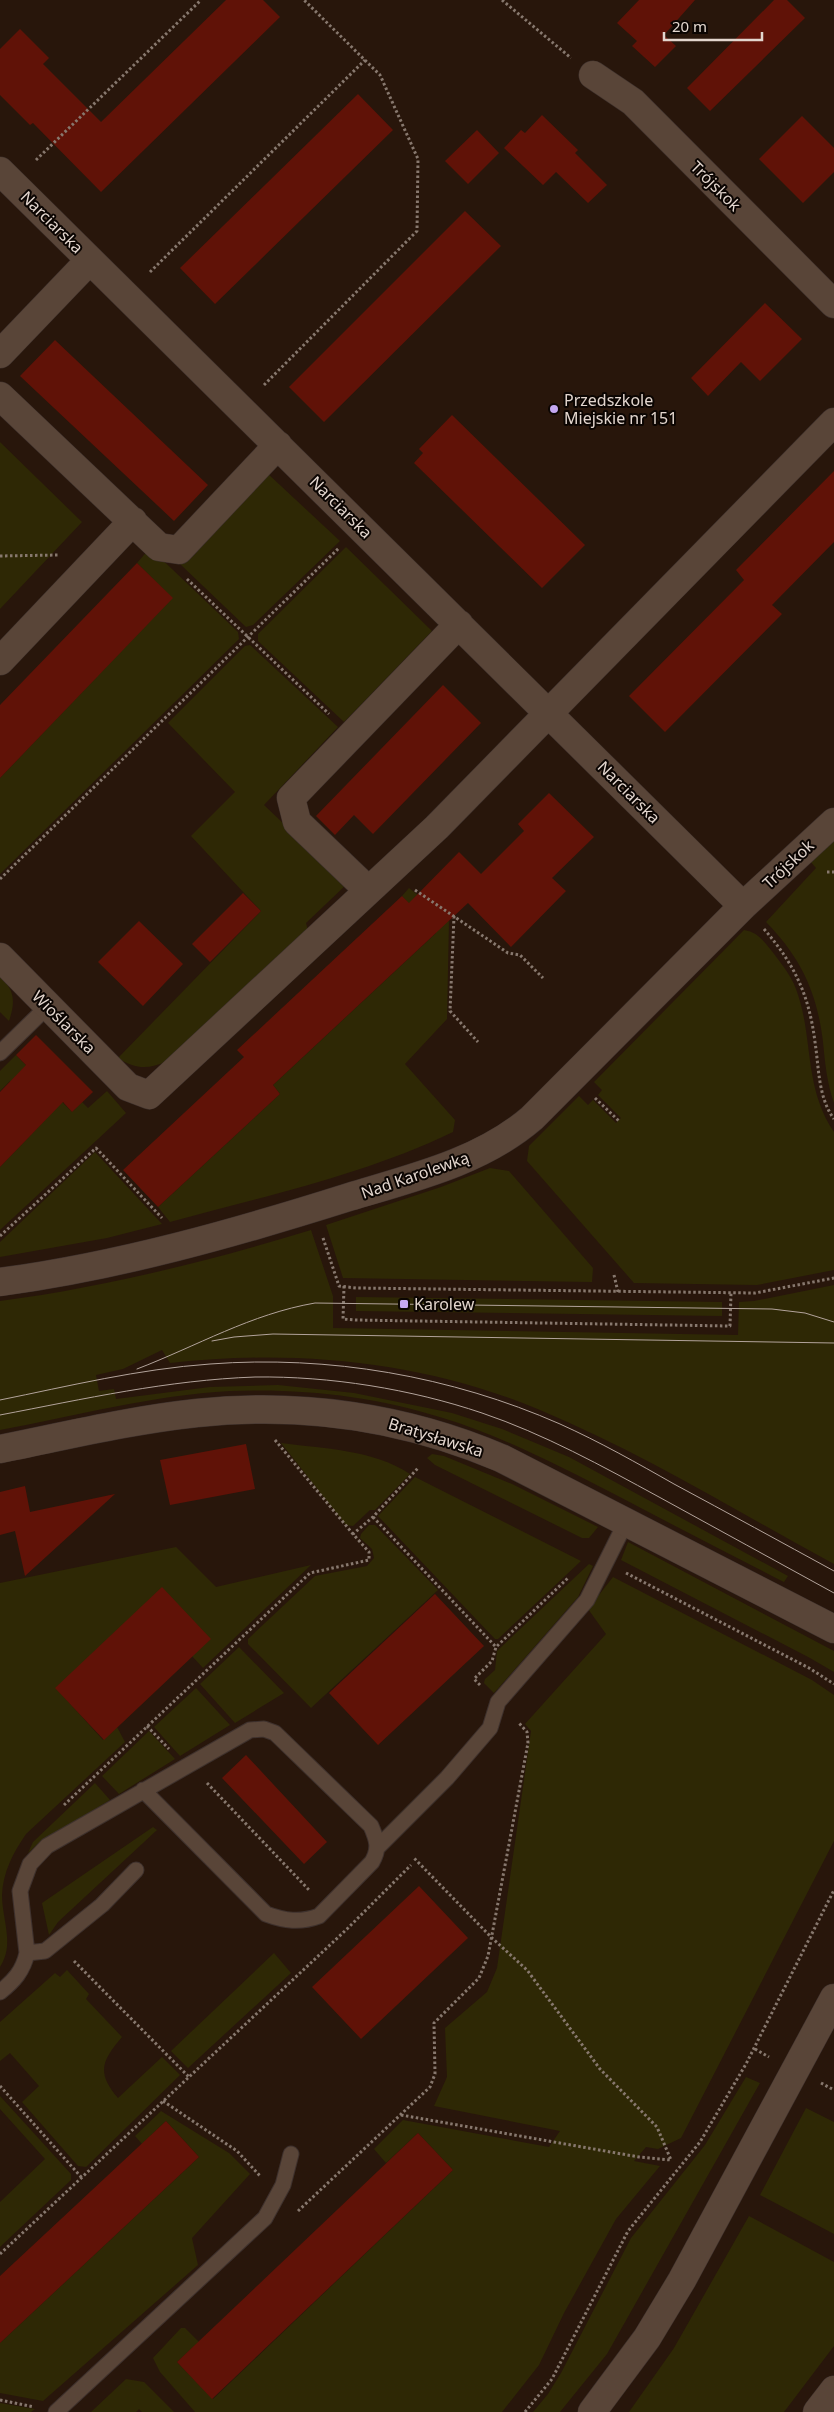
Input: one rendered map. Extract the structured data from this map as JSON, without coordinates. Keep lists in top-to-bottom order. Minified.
{"streets":{"street":["Trójskok","Narciarska","Wioślarska","Nad Karolewką","Bratysławska"]},"crossings":[["Trójskok","Narciarska"],["Trójskok","Nad Karolewką"],["Narciarska","Nad Karolewką"]],"places":{"other":["Przedszkole Miejskie nr 151"],"transit":["Karolew"]},"scale_bar":"20 m"}
